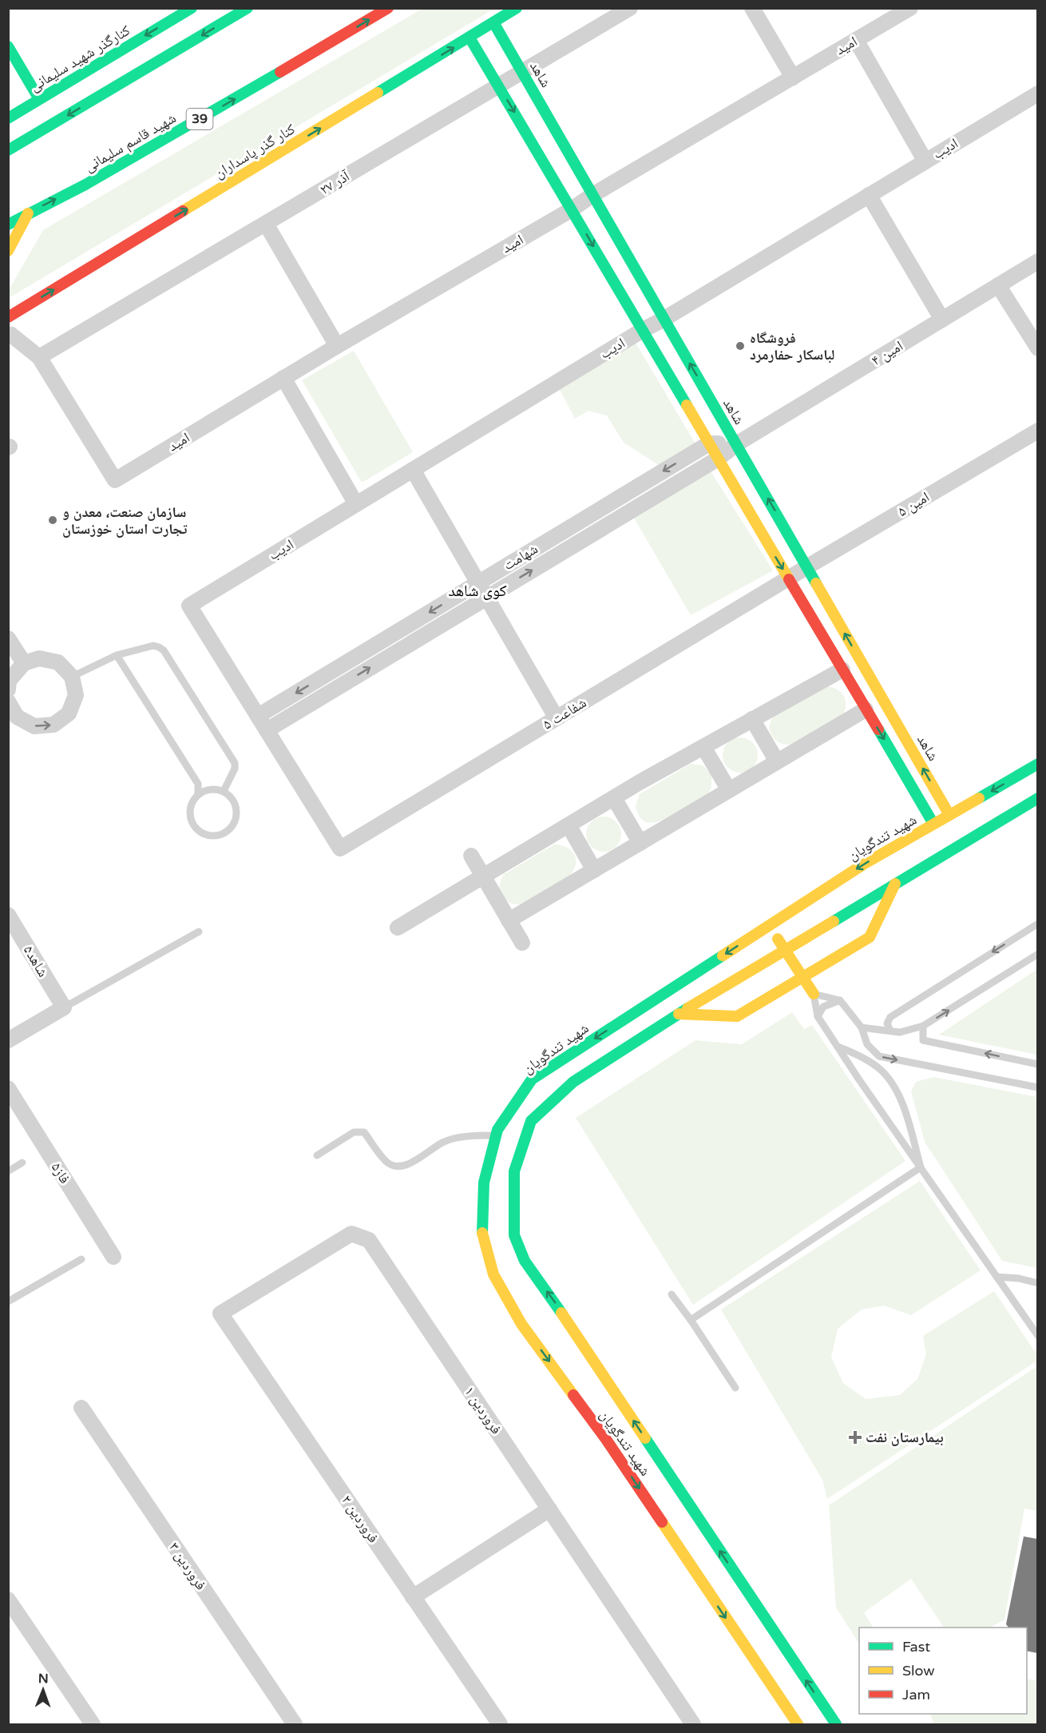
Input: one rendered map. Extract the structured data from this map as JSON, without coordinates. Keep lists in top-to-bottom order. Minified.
{"streets":{"main road":["کنارگذر شهید سلیمانی","شاهد","39","شهید قاسم سلیمانی","کنار گذر پاسداران","شهید تندگویان"],"street":["امید","ادیب","آذر ۲۷","امین ۴","امین ۵","شهامت","شفاعت ۵","شاهد۵","فاز۵","فروردین ۱","فروردین ۲","فروردین ۳"]},"crossings":[["امید","شاهد"],["امید","آذر ۲۷"],["شاهد","ادیب"],["شاهد","کنار گذر پاسداران"],["شاهد","آذر ۲۷"],["شاهد","امین ۴"],["شاهد","امین ۵"],["شاهد","شهید تندگویان"],["ادیب","شهامت"],["امین ۴","شهامت"],["امین ۵","شفاعت ۵"],["شهامت","شفاعت ۵"],["فروردین ۱","فروردین ۲"]],"one_way":["کنار گذر پاسداران"],"districts":["کوی شاهد"],"places":{"other":["فروشگاه لباسکار حفارمرد","سازمان صنعت، معدن و تجارت استان خوزستان"],"health":["بیمارستان نفت"]},"legend":["Fast","Slow","Jam"],"north":"top"}
